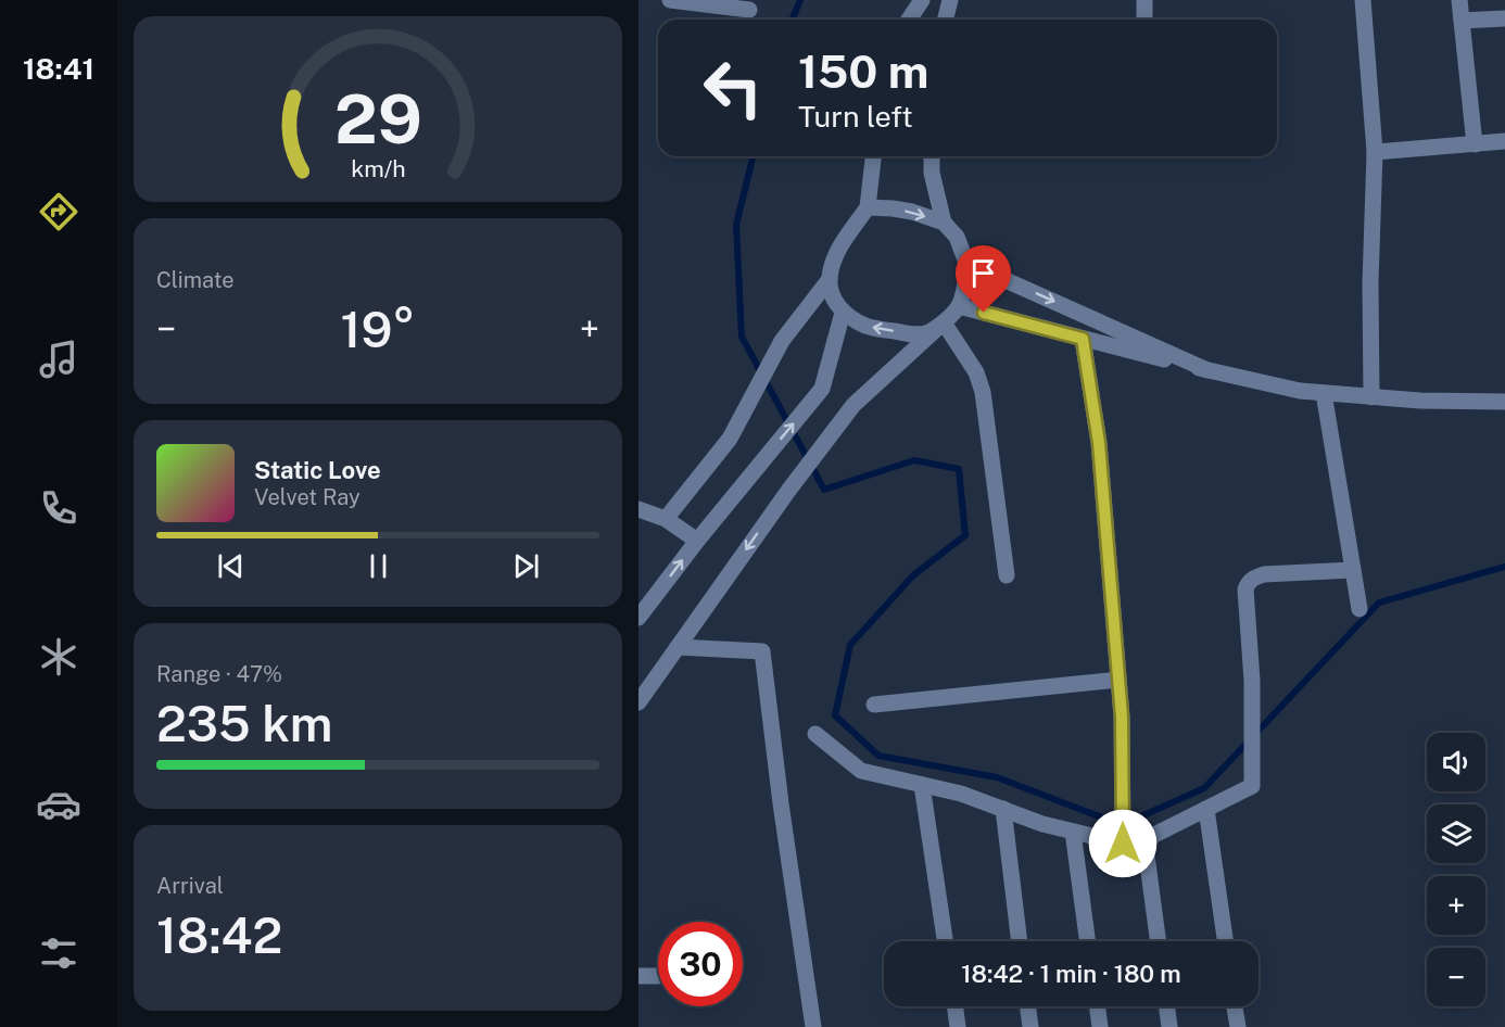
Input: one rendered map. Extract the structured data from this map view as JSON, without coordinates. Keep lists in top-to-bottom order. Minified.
{"page":{"tabs":"18:41","turn":["150 m","Turn left"],"tile":["Climate",["Range · 47%","235 km"],["Arrival","18:42"]],"heat":["−","19°","+"],"song":["Static Love","Velvet Ray"],"map_buttons":["+","−"],"limit":"30","trip":"18:42 · 1 min · 180 m","gauge":["29","km/h"]}}
